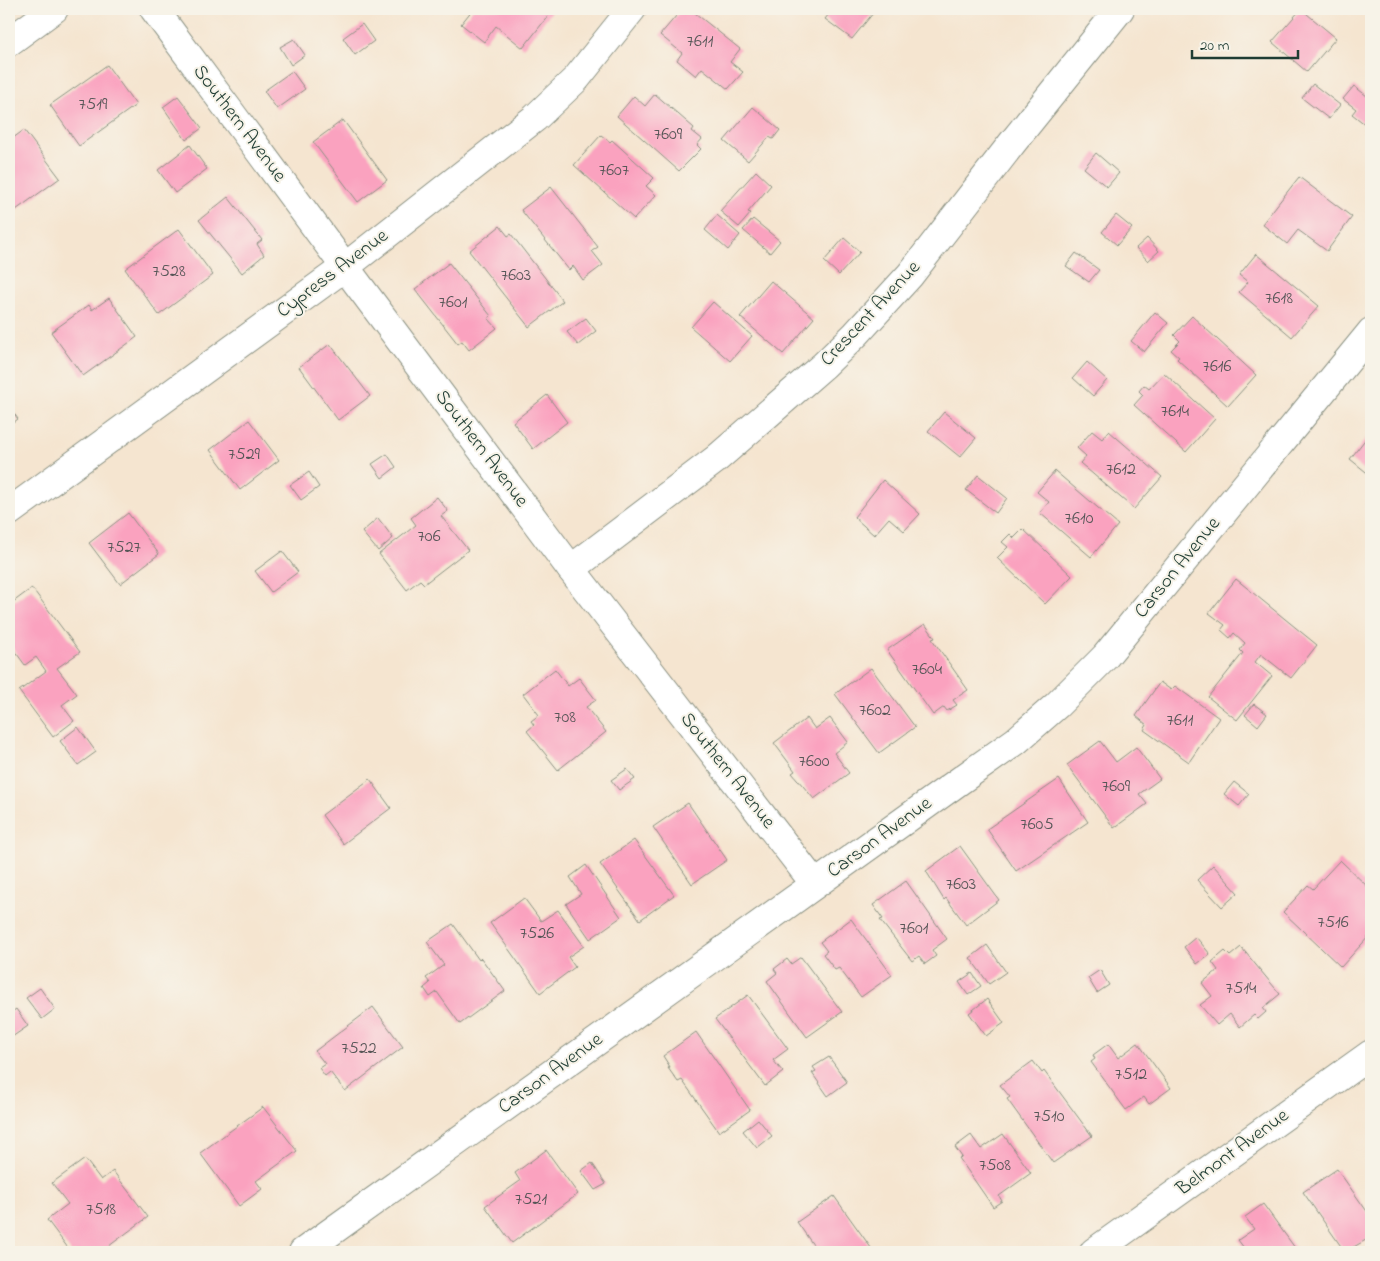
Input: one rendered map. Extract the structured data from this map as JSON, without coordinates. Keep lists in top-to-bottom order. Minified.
{"streets":{"street":["Southern Avenue","Cypress Avenue","Crescent Avenue","Carson Avenue","Belmont Avenue"]},"crossings":[["Southern Avenue","Cypress Avenue"],["Southern Avenue","Crescent Avenue"],["Southern Avenue","Carson Avenue"]],"house_numbers":["7611","7519","7609","7607","7528","7603","7618","7601","7616","7614","7529","7612","7610","706","7527","7604","7602","708","7611","7600","7609","7605","7603","7516","7601","7526","7514","7522","7512","7510","7508","7521","7518"],"scale_bar":"20 m"}
